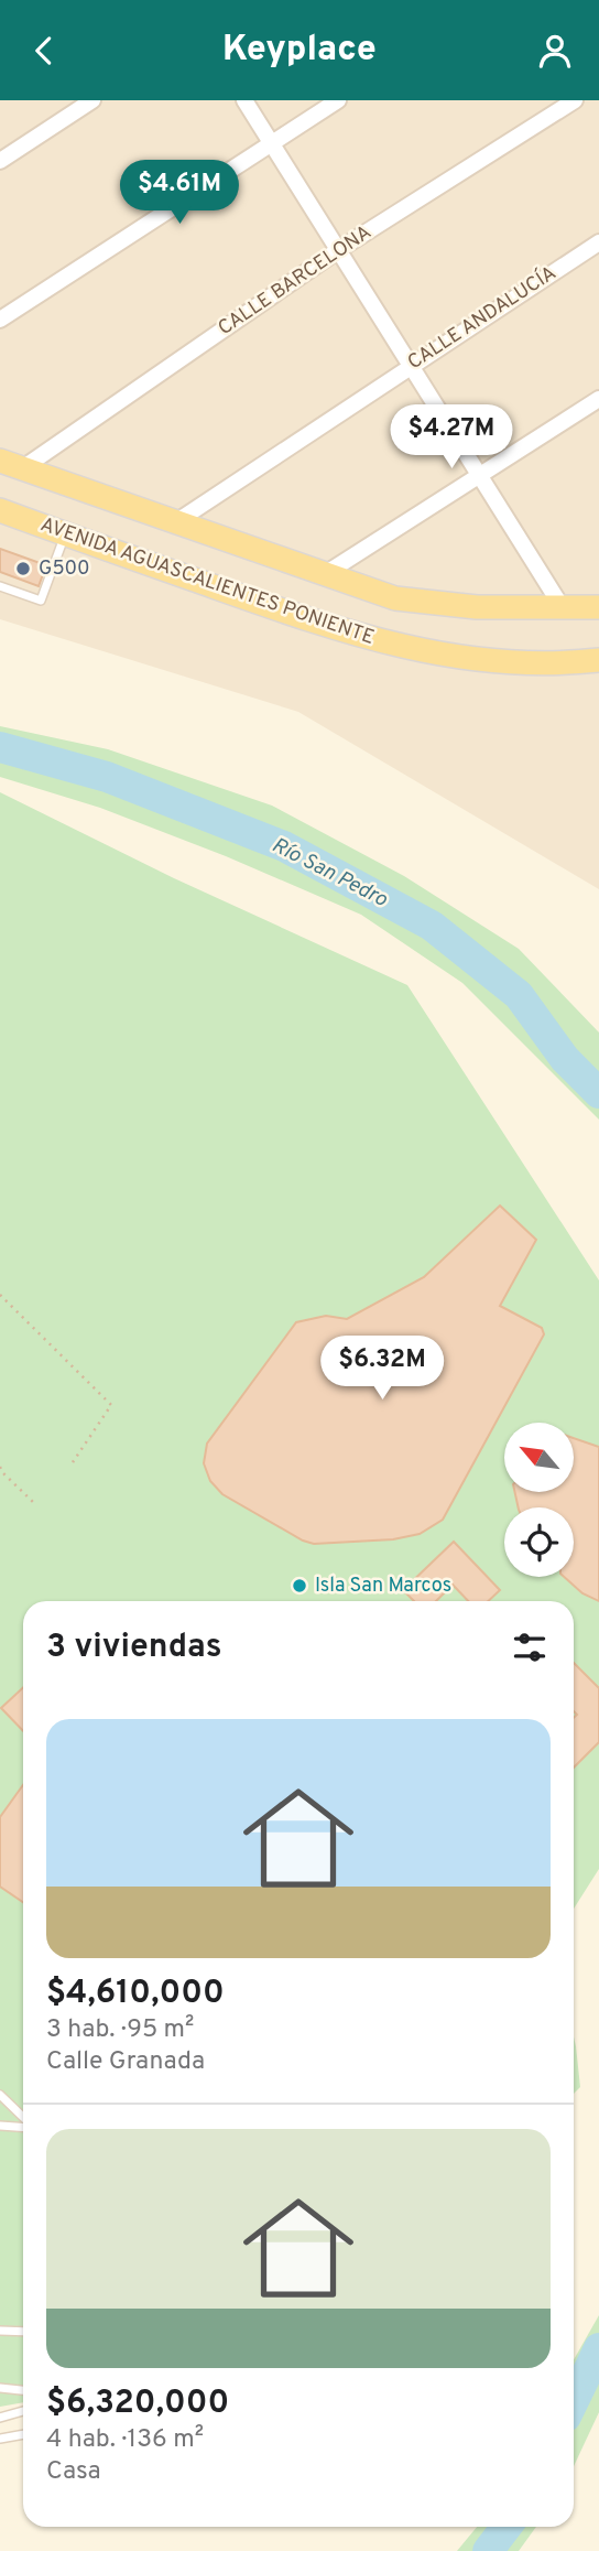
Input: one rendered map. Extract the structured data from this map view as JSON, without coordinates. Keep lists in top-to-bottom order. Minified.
{"streets":{"main road":["AVENIDA AGUASCALIENTES PONIENTE"],"street":["CALLE BARCELONA","CALLE ANDALUCÍA"]},"water":["Río San Pedro"],"places":["G500","Isla San Marcos"],"north":"top left","page":{"header":"Keyplace","price":["$4.61M","$4.27M","$6.32M"],"heading":"3 viviendas","list":[{"name":"$4,610,000","note":"3 hab. · 95 m² · Calle Granada"},{"name":"$6,320,000","note":"4 hab. · 136 m² · Casa"}]}}
